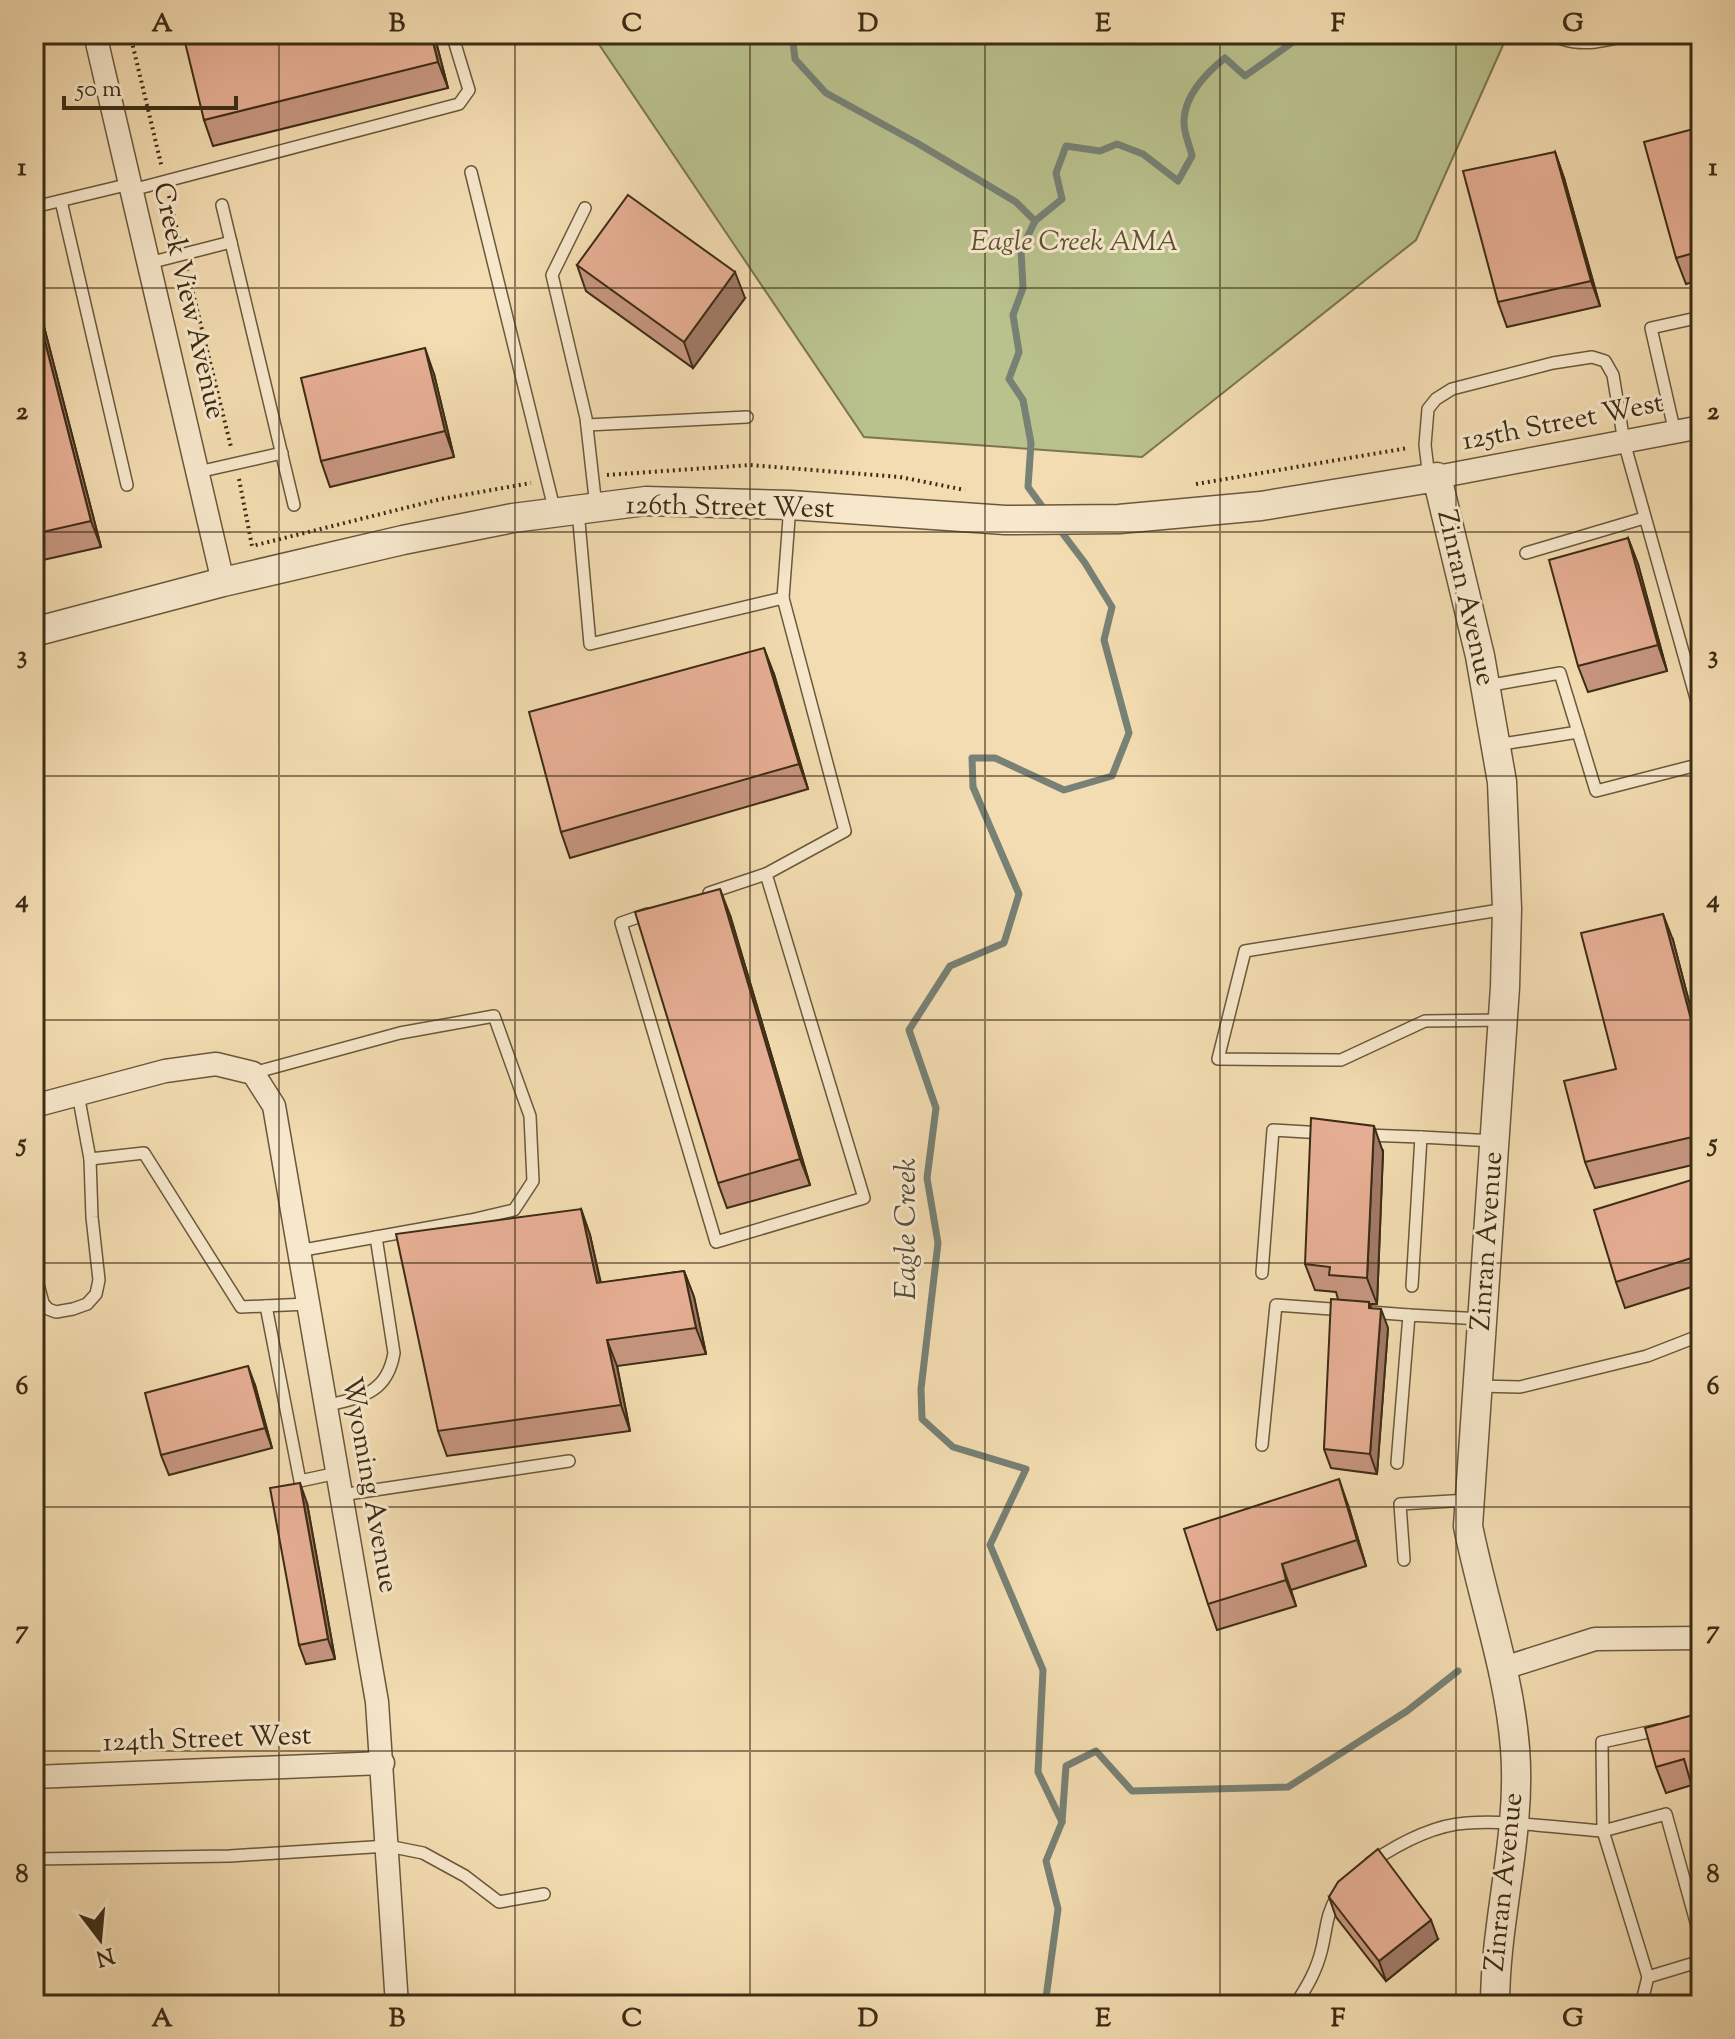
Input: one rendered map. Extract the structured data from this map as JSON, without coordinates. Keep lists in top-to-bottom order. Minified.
{"streets":{"street":["Creek View Avenue","125th Street West","126th Street West","Zinran Avenue","Wyoming Avenue","124th Street West"]},"crossings":[["Creek View Avenue","126th Street West"],["125th Street West","126th Street West"],["125th Street West","Zinran Avenue"],["126th Street West","Zinran Avenue"],["Wyoming Avenue","124th Street West"]],"water":["Eagle Creek"],"parks":["Eagle Creek AMA"],"scale_bar":"50 m","north":"bottom","grid":{"columns":["A","B","C","D","E","F","G"],"rows":["1","2","3","4","5","6","7","8"]}}
